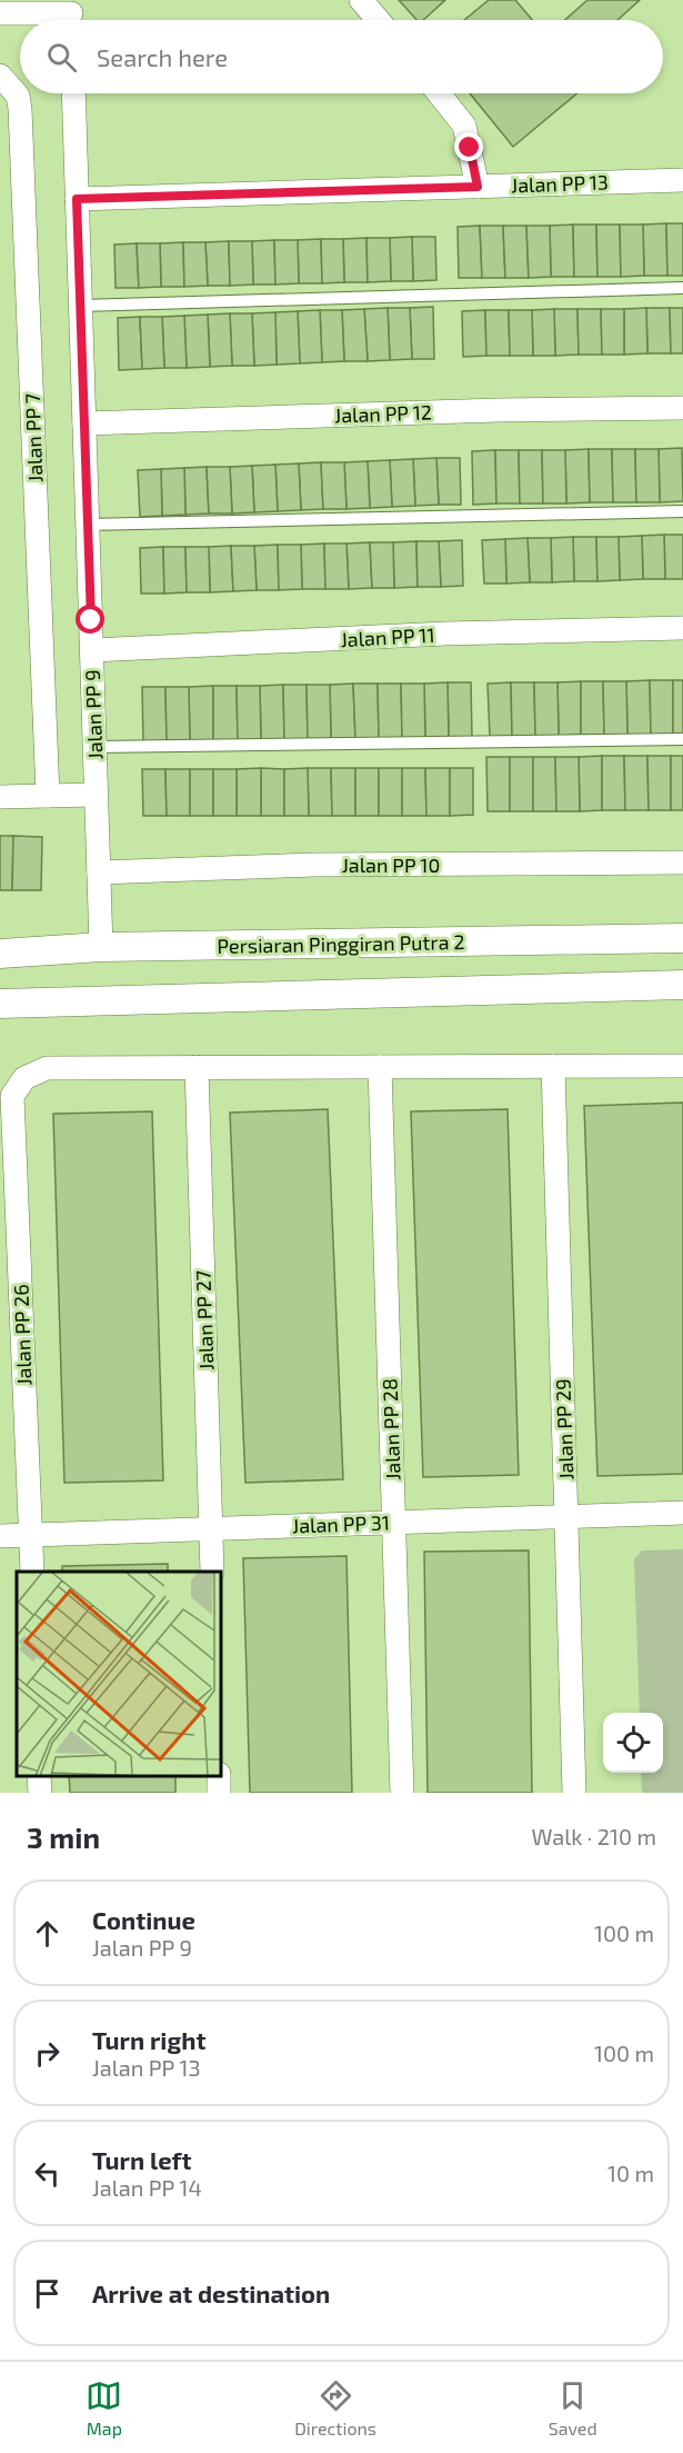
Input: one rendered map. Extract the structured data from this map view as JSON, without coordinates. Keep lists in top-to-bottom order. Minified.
{"streets":{"street":["Jalan PP 13","Jalan PP 12","Jalan PP 7","Jalan PP 11","Jalan PP 9","Jalan PP 10","Persiaran Pinggiran Putra 2","Jalan PP 27","Jalan PP 26","Jalan PP 28","Jalan PP 29","Jalan PP 31"]},"crossings":[["Jalan PP 13","Jalan PP 9"],["Jalan PP 12","Jalan PP 9"],["Jalan PP 11","Jalan PP 9"],["Jalan PP 9","Jalan PP 10"],["Jalan PP 9","Persiaran Pinggiran Putra 2"],["Jalan PP 27","Jalan PP 26"],["Jalan PP 27","Jalan PP 31"],["Jalan PP 26","Jalan PP 31"],["Jalan PP 28","Jalan PP 31"],["Jalan PP 29","Jalan PP 31"]],"page":{"search":"Search here","heading":["3 min","Walk · 210 m"],"list":[["Continue","Jalan PP 9","100 m"],["Turn right","Jalan PP 13","100 m"],["Turn left","Jalan PP 14","10 m"],"Arrive at destination"],"nav":["Map","Directions","Saved"]}}
